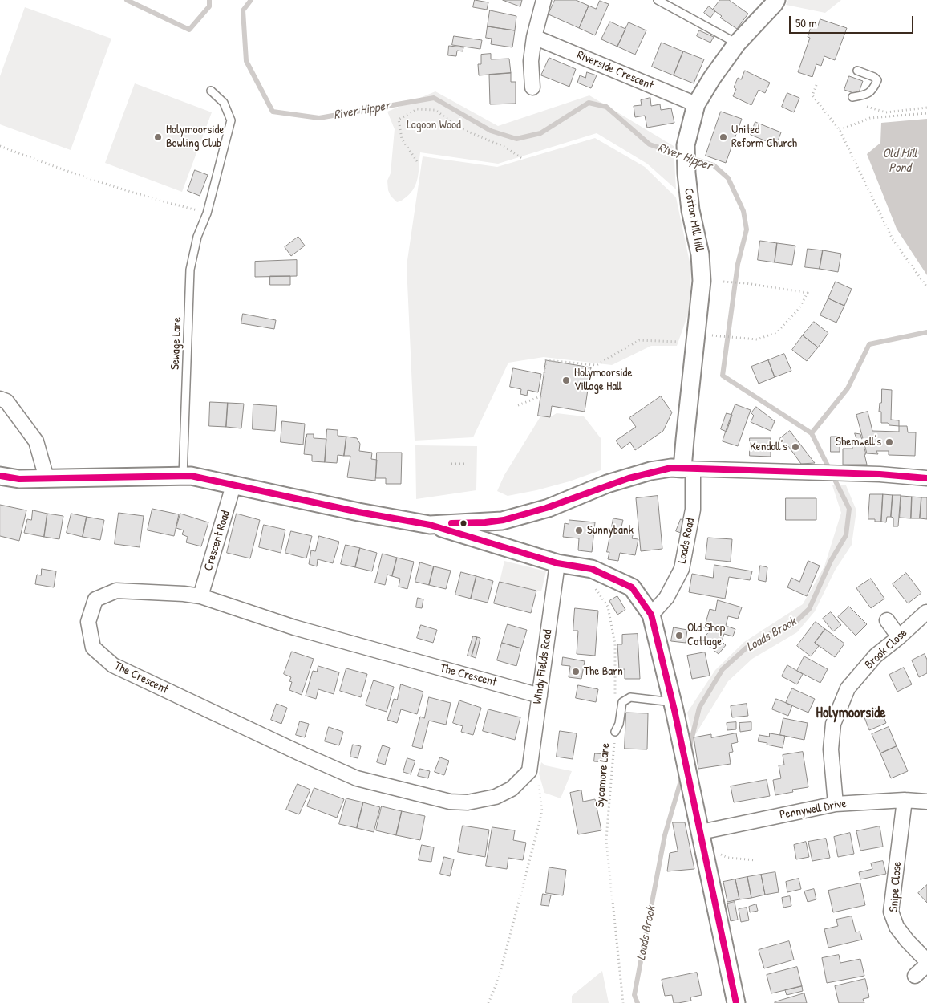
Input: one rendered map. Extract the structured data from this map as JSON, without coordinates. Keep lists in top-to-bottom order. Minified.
{"streets":{"street":["Riverside Crescent","Cotton Mill Hill","Crescent Road","Loads Road","Brook Close","Windy Fields Road","The Crescent","Pennywell Drive","Snipe Close"],"lane":["Sewage Lane"],"path":["Sycamore Lane"]},"crossings":[["Riverside Crescent","Cotton Mill Hill"],["Cotton Mill Hill","Loads Road"],["Crescent Road","The Crescent"],["Brook Close","Pennywell Drive"],["Windy Fields Road","The Crescent"],["Pennywell Drive","Snipe Close"]],"districts":["Holymoorside"],"water":["River Hipper","Old Mill Pond","Loads Brook"],"parks":["Lagoon Wood"],"places":["Holymoorside Bowling Club","United Reform Church","Holymoorside Village Hall","Shemwell's","Kendall's","Sunnybank","Old Shop Cottage","The Barn"],"scale_bar":"50 m"}
